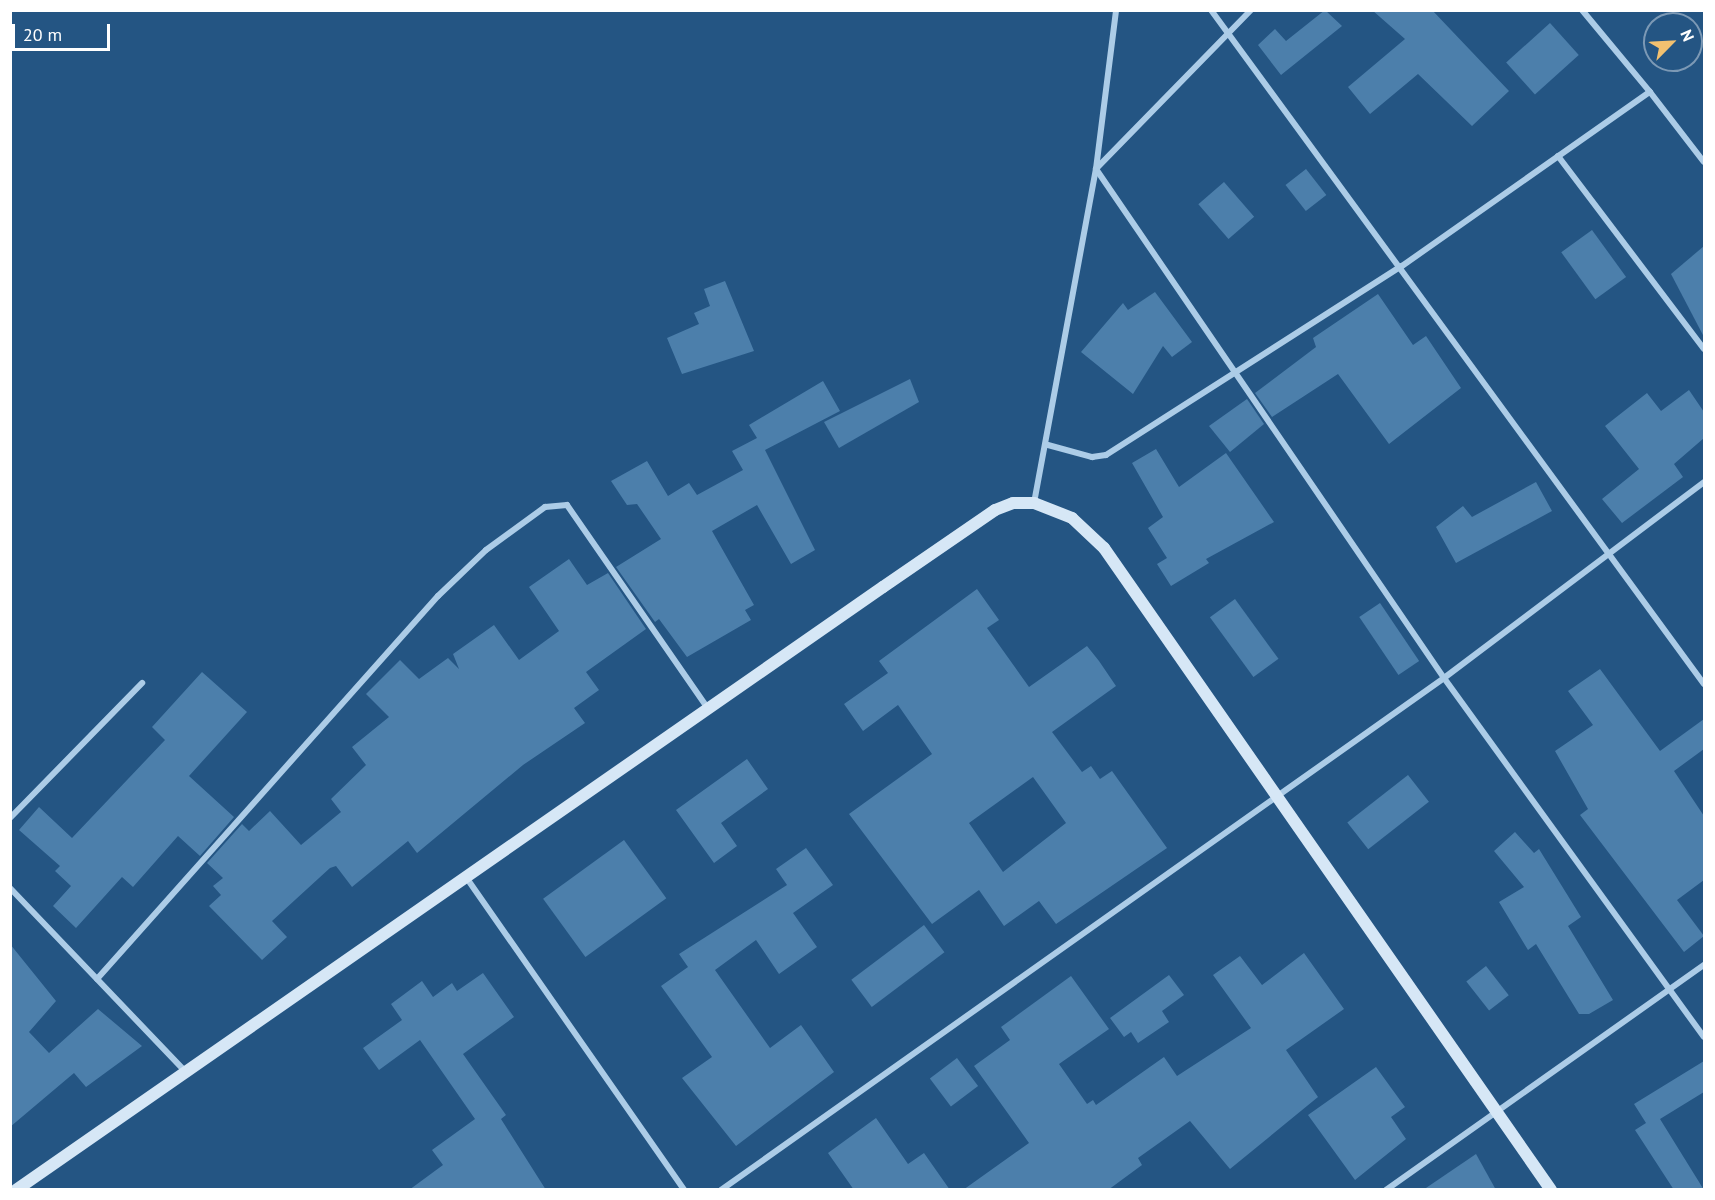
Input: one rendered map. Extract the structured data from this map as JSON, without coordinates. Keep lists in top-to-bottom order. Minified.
{"scale_bar":"20 m","north":"top right"}
